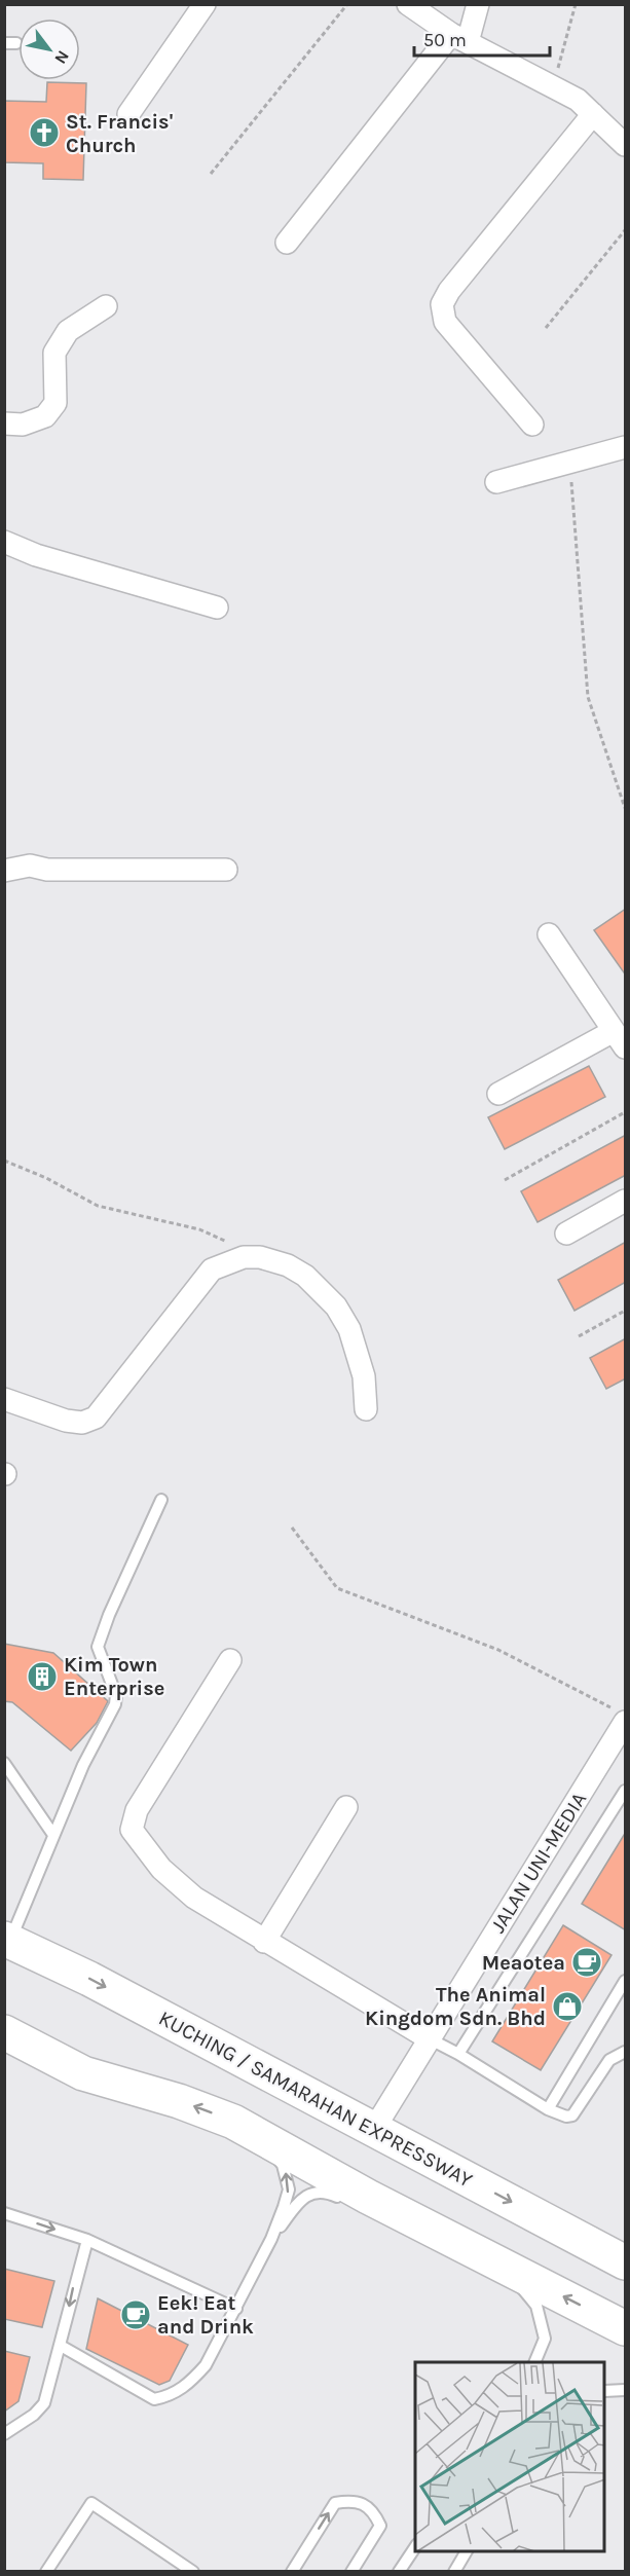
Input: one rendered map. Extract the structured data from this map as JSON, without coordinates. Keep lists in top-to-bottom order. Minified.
{"streets":{"highway":["KUCHING / SAMARAHAN EXPRESSWAY"],"street":["JALAN UNI-MEDIA"]},"crossings":[["JALAN UNI-MEDIA","KUCHING / SAMARAHAN EXPRESSWAY"]],"places":{"church":["St. Francis' Church"],"building":["Kim Town Enterprise"],"cafe":["Meaotea","Eek! Eat and Drink"],"shop":["The Animal Kingdom Sdn. Bhd"]},"scale_bar":"50 m","north":"bottom right"}
